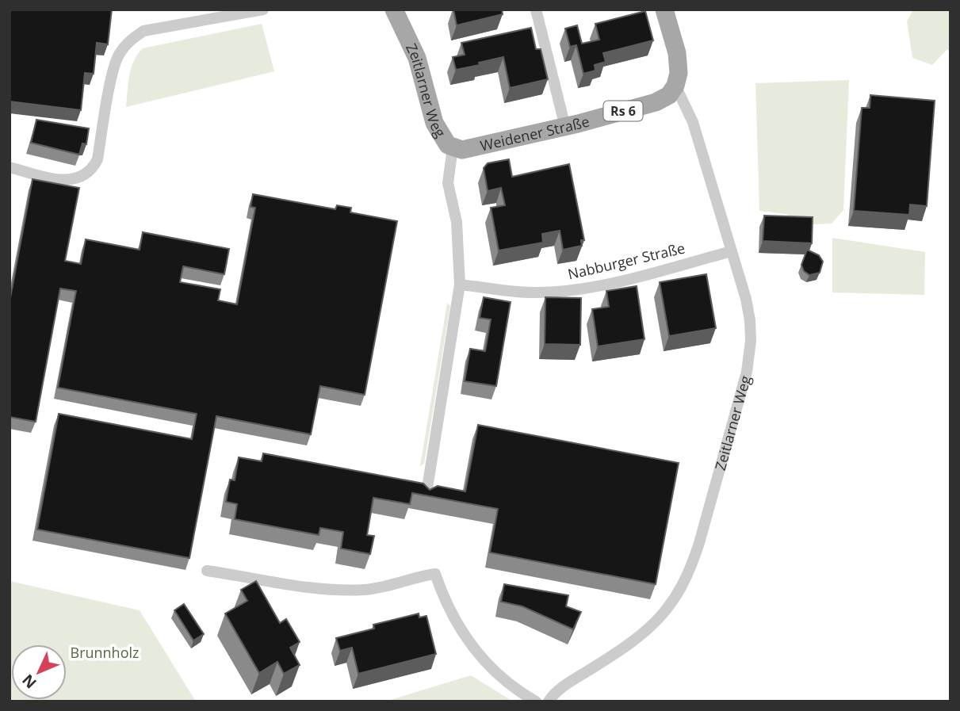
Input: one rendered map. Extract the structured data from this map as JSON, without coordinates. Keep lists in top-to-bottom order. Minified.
{"streets":{"main road":["Zeitlarner Weg","Rs 6","Weidener Straße"],"street":["Nabburger Straße"]},"crossings":[["Zeitlarner Weg","Weidener Straße"],["Zeitlarner Weg","Nabburger Straße"]],"parks":["Brunnholz"],"north":"bottom left"}
